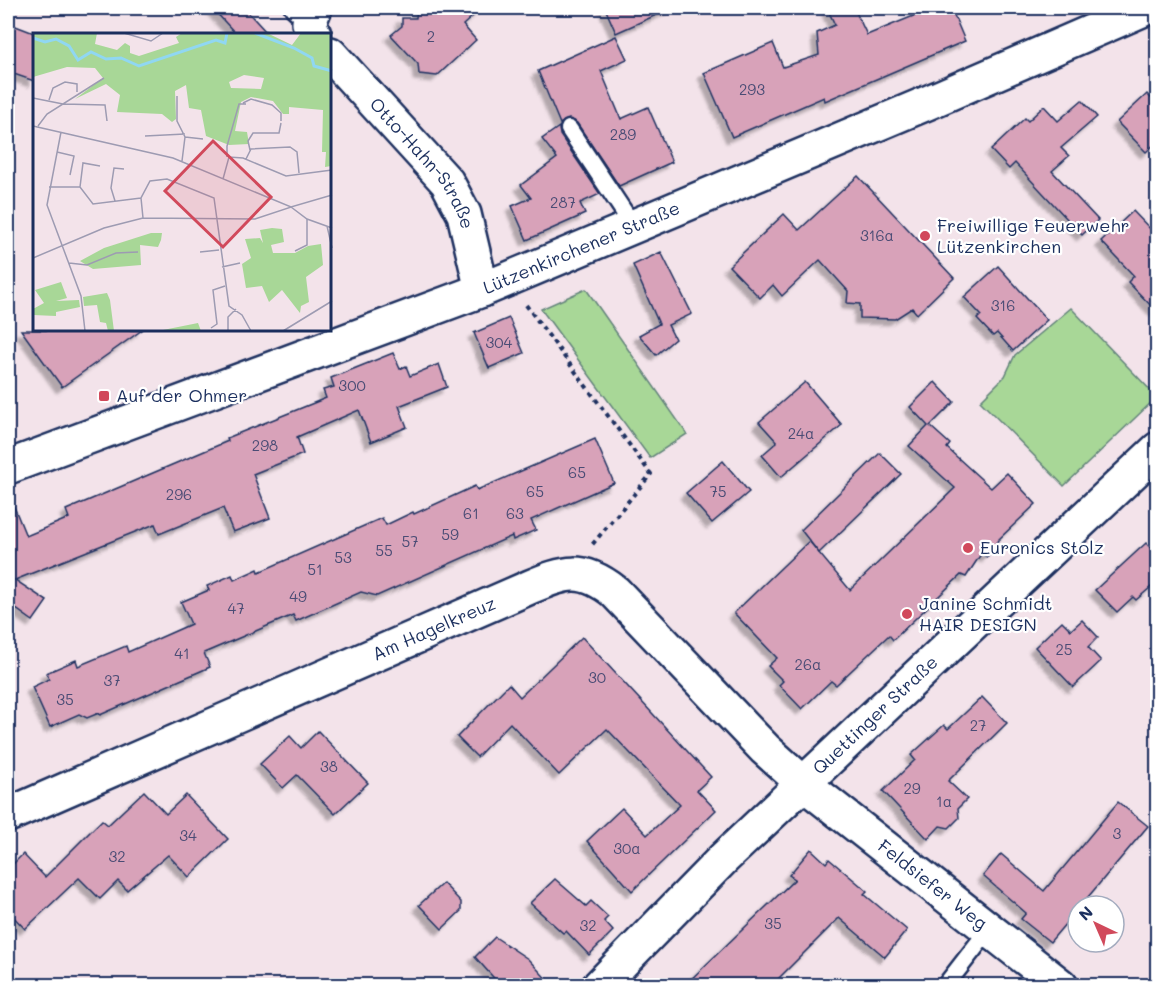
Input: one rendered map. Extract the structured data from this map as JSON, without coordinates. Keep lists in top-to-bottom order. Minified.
{"streets":{"street":["Otto-Hahn-Straße","Lützenkirchener Straße","Am Hagelkreuz","Quettinger Straße","Feldsiefer Weg"]},"crossings":[["Otto-Hahn-Straße","Lützenkirchener Straße"],["Quettinger Straße","Feldsiefer Weg"]],"places":{"other":["Freiwillige Feuerwehr Lützenkirchen","Euronics Stolz","Janine Schmidt HAIR DESIGN"],"transit":["Auf der Ohmer"]},"house_numbers":["2","293","289","287","316a","316","304","300","24a","298","65","65","75","296","61","63","59","57","55","53","51","49","47","25","41","26a","30","37","35","27","38","29","1a","3","34","30a","32","35","32"],"north":"top left"}
